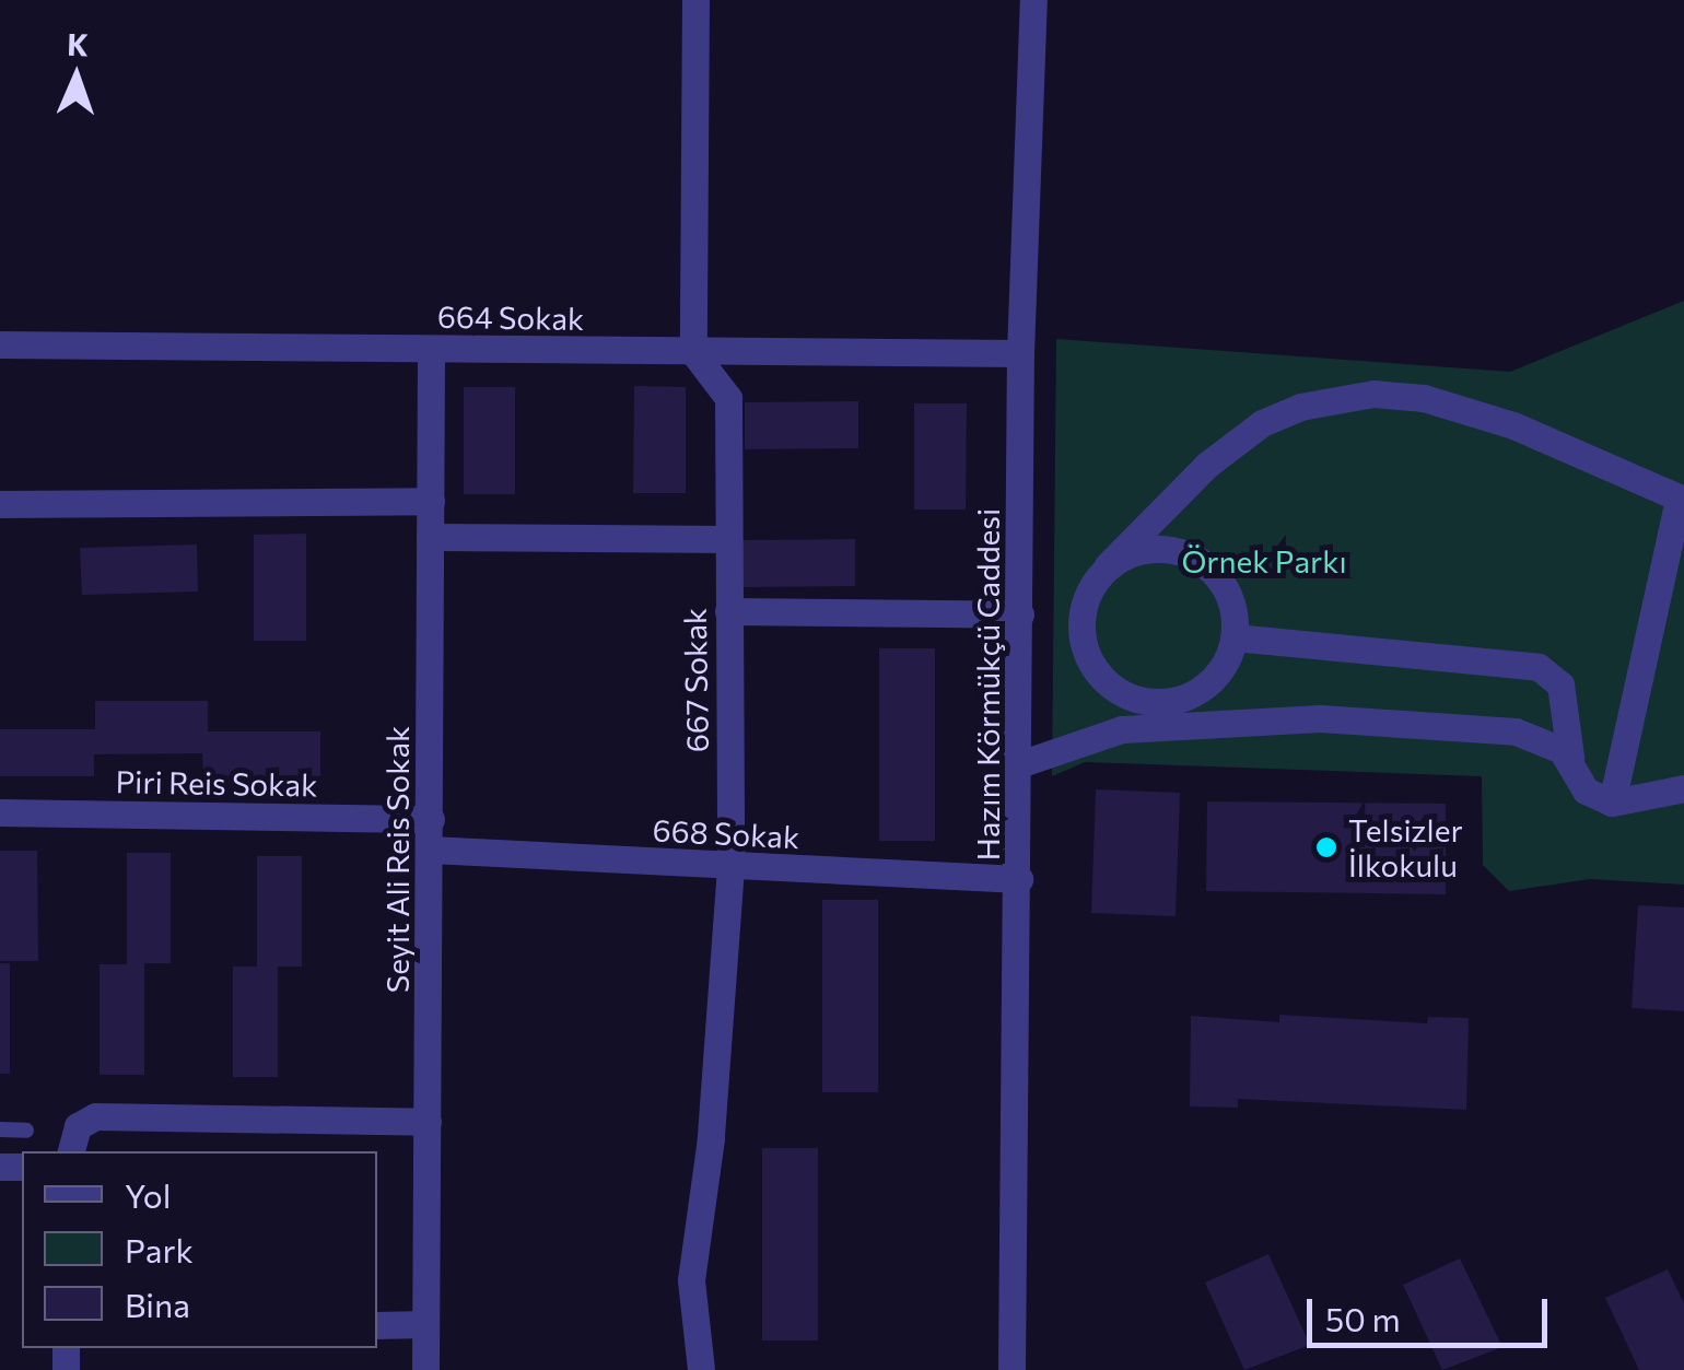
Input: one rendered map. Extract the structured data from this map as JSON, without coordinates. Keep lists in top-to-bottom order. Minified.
{"streets":{"street":["664 Sokak","667 Sokak","Hazım Körmükçü Caddesi","Piri Reis Sokak","668 Sokak","Seyit Ali Reis Sokak"]},"crossings":[["664 Sokak","667 Sokak"],["664 Sokak","Hazım Körmükçü Caddesi"],["664 Sokak","Seyit Ali Reis Sokak"],["667 Sokak","668 Sokak"],["Hazım Körmükçü Caddesi","668 Sokak"],["Piri Reis Sokak","Seyit Ali Reis Sokak"],["668 Sokak","Seyit Ali Reis Sokak"]],"parks":["Örnek Parkı"],"places":["Telsizler İlkokulu"],"legend":["Yol","Park","Bina"],"scale_bar":"50 m","north":"top"}
